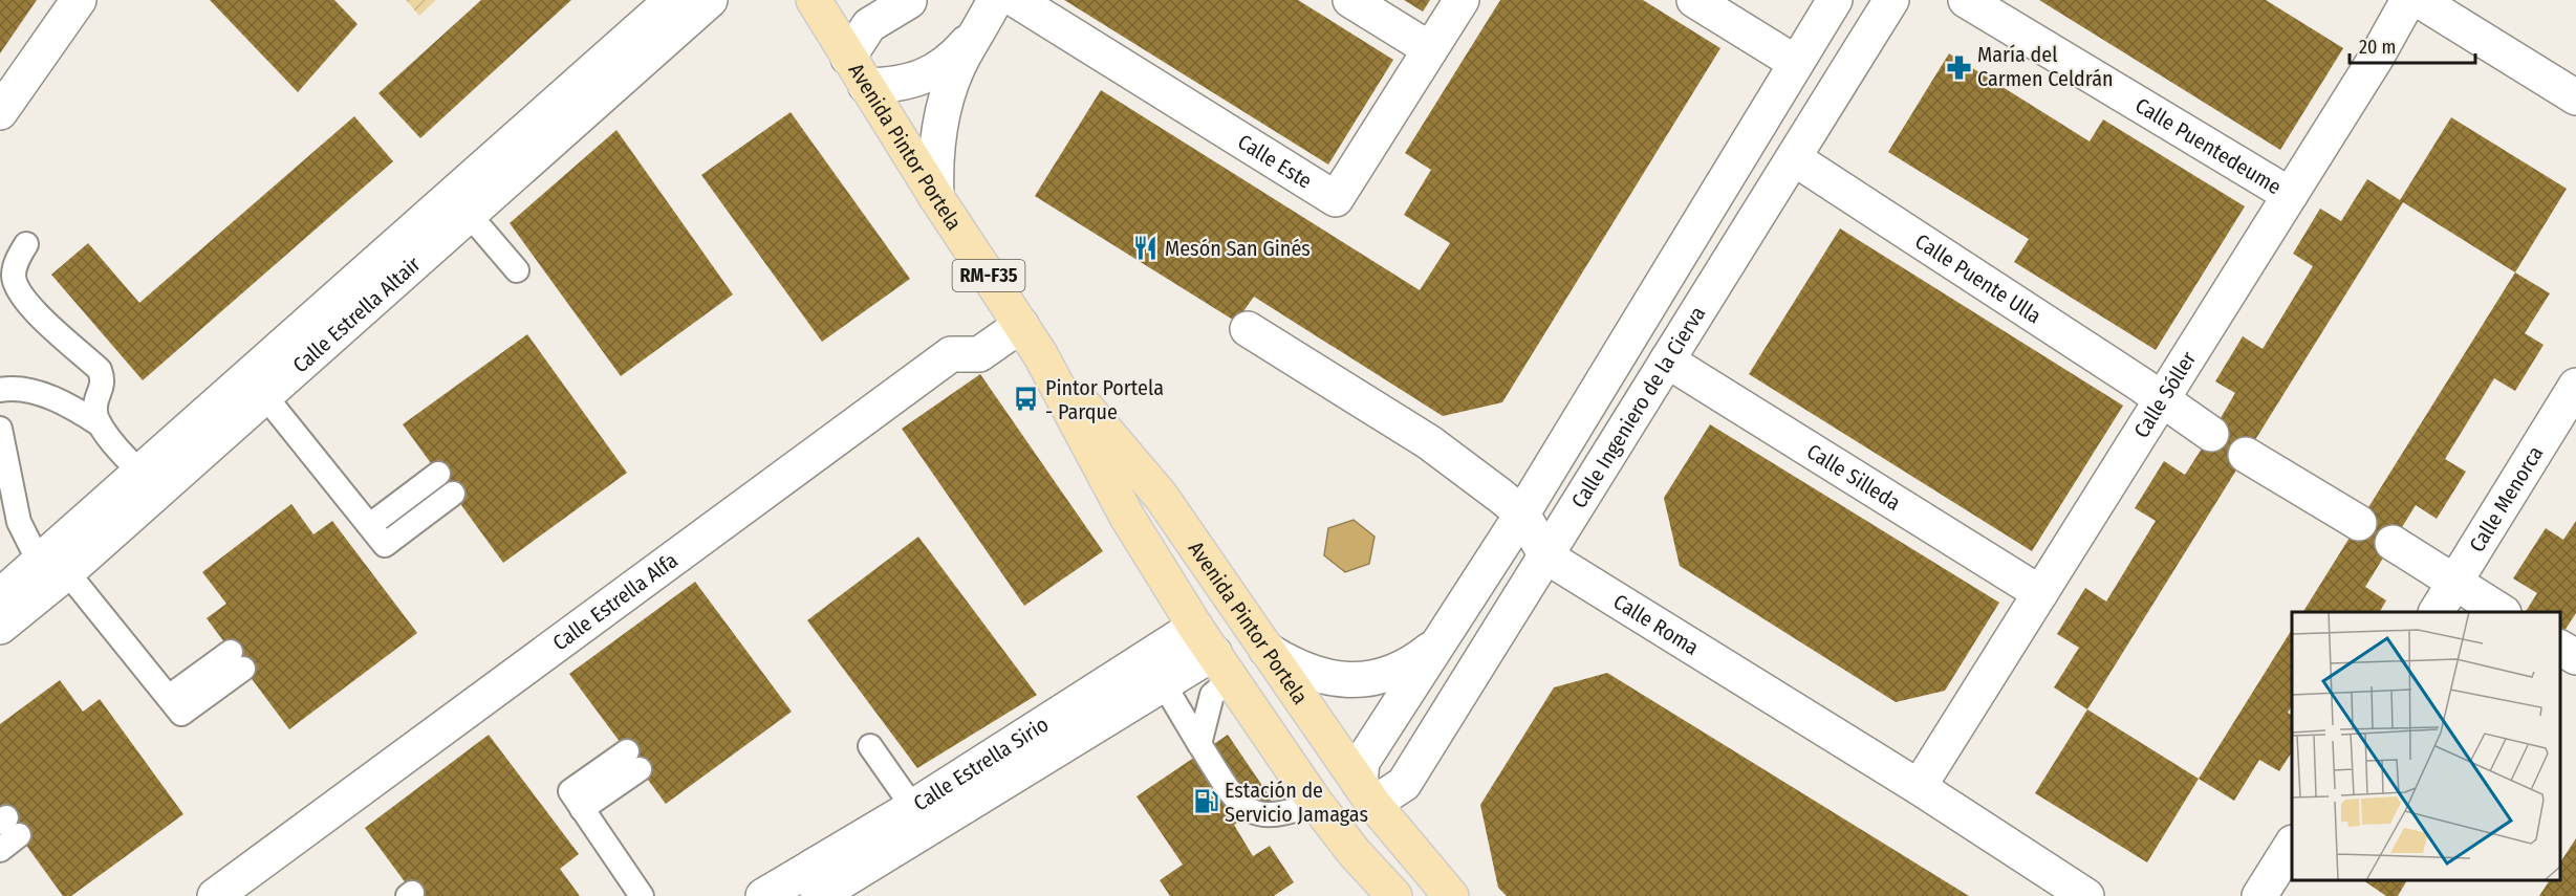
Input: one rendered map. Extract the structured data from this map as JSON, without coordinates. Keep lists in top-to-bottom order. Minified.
{"streets":{"main road":["Avenida Pintor Portela","RM-F35"],"street":["Calle Puentedeume","Calle Este","Calle Puente Ulla","Calle Estrella Altair","Calle Sóller","Calle Ingeniero de la Cierva","Calle Silleda","Calle Menorca","Calle Estrella Alfa","Calle Roma","Calle Estrella Sirio"]},"crossings":[["Avenida Pintor Portela","Calle Ingeniero de la Cierva"],["Avenida Pintor Portela","Calle Estrella Alfa"],["Avenida Pintor Portela","Calle Estrella Sirio"],["Calle Puentedeume","Calle Sóller"],["Calle Puente Ulla","Calle Sóller"],["Calle Puente Ulla","Calle Ingeniero de la Cierva"],["Calle Sóller","Calle Silleda"],["Calle Sóller","Calle Roma"],["Calle Ingeniero de la Cierva","Calle Silleda"],["Calle Ingeniero de la Cierva","Calle Roma"]],"places":{"pharmacy":["María del Carmen Celdrán"],"restaurant":["Mesón San Ginés"],"bus stop":["Pintor Portela - Parque"],"fuel station":["Estación de Servicio Jamagas"]},"scale_bar":"20 m"}
